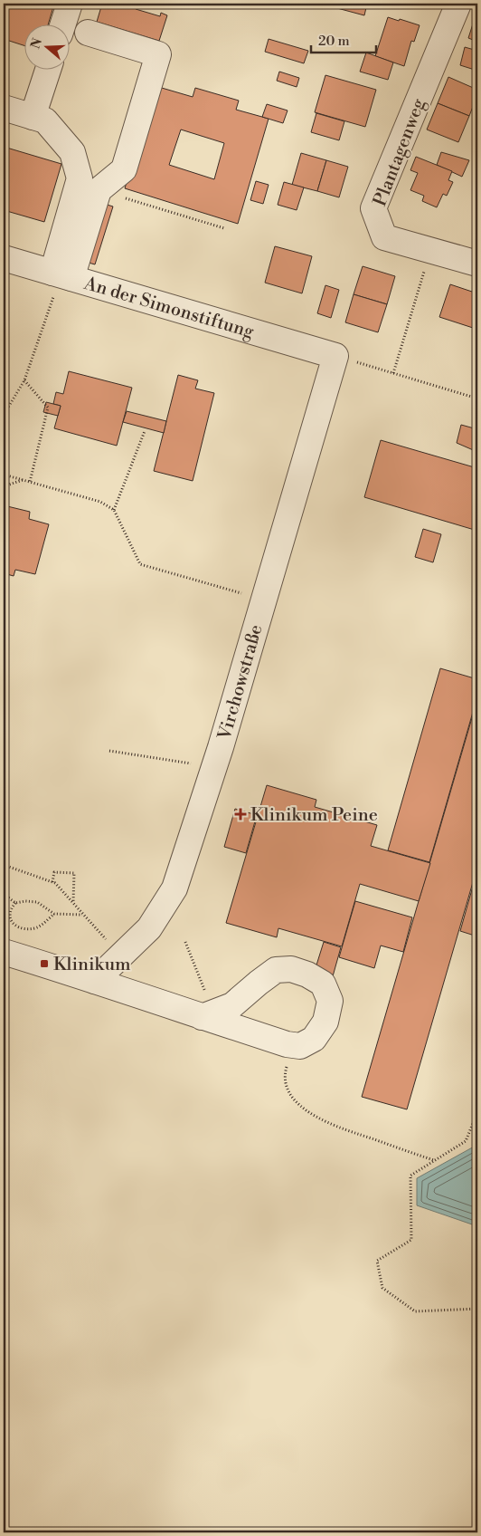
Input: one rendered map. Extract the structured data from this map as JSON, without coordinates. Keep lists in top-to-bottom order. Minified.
{"streets":{"street":["Plantagenweg","An der Simonstiftung","Virchowstraße"]},"crossings":[["An der Simonstiftung","Virchowstraße"]],"places":{"health":["Klinikum Peine"],"transit":["Klinikum"]},"scale_bar":"20 m","north":"left"}
